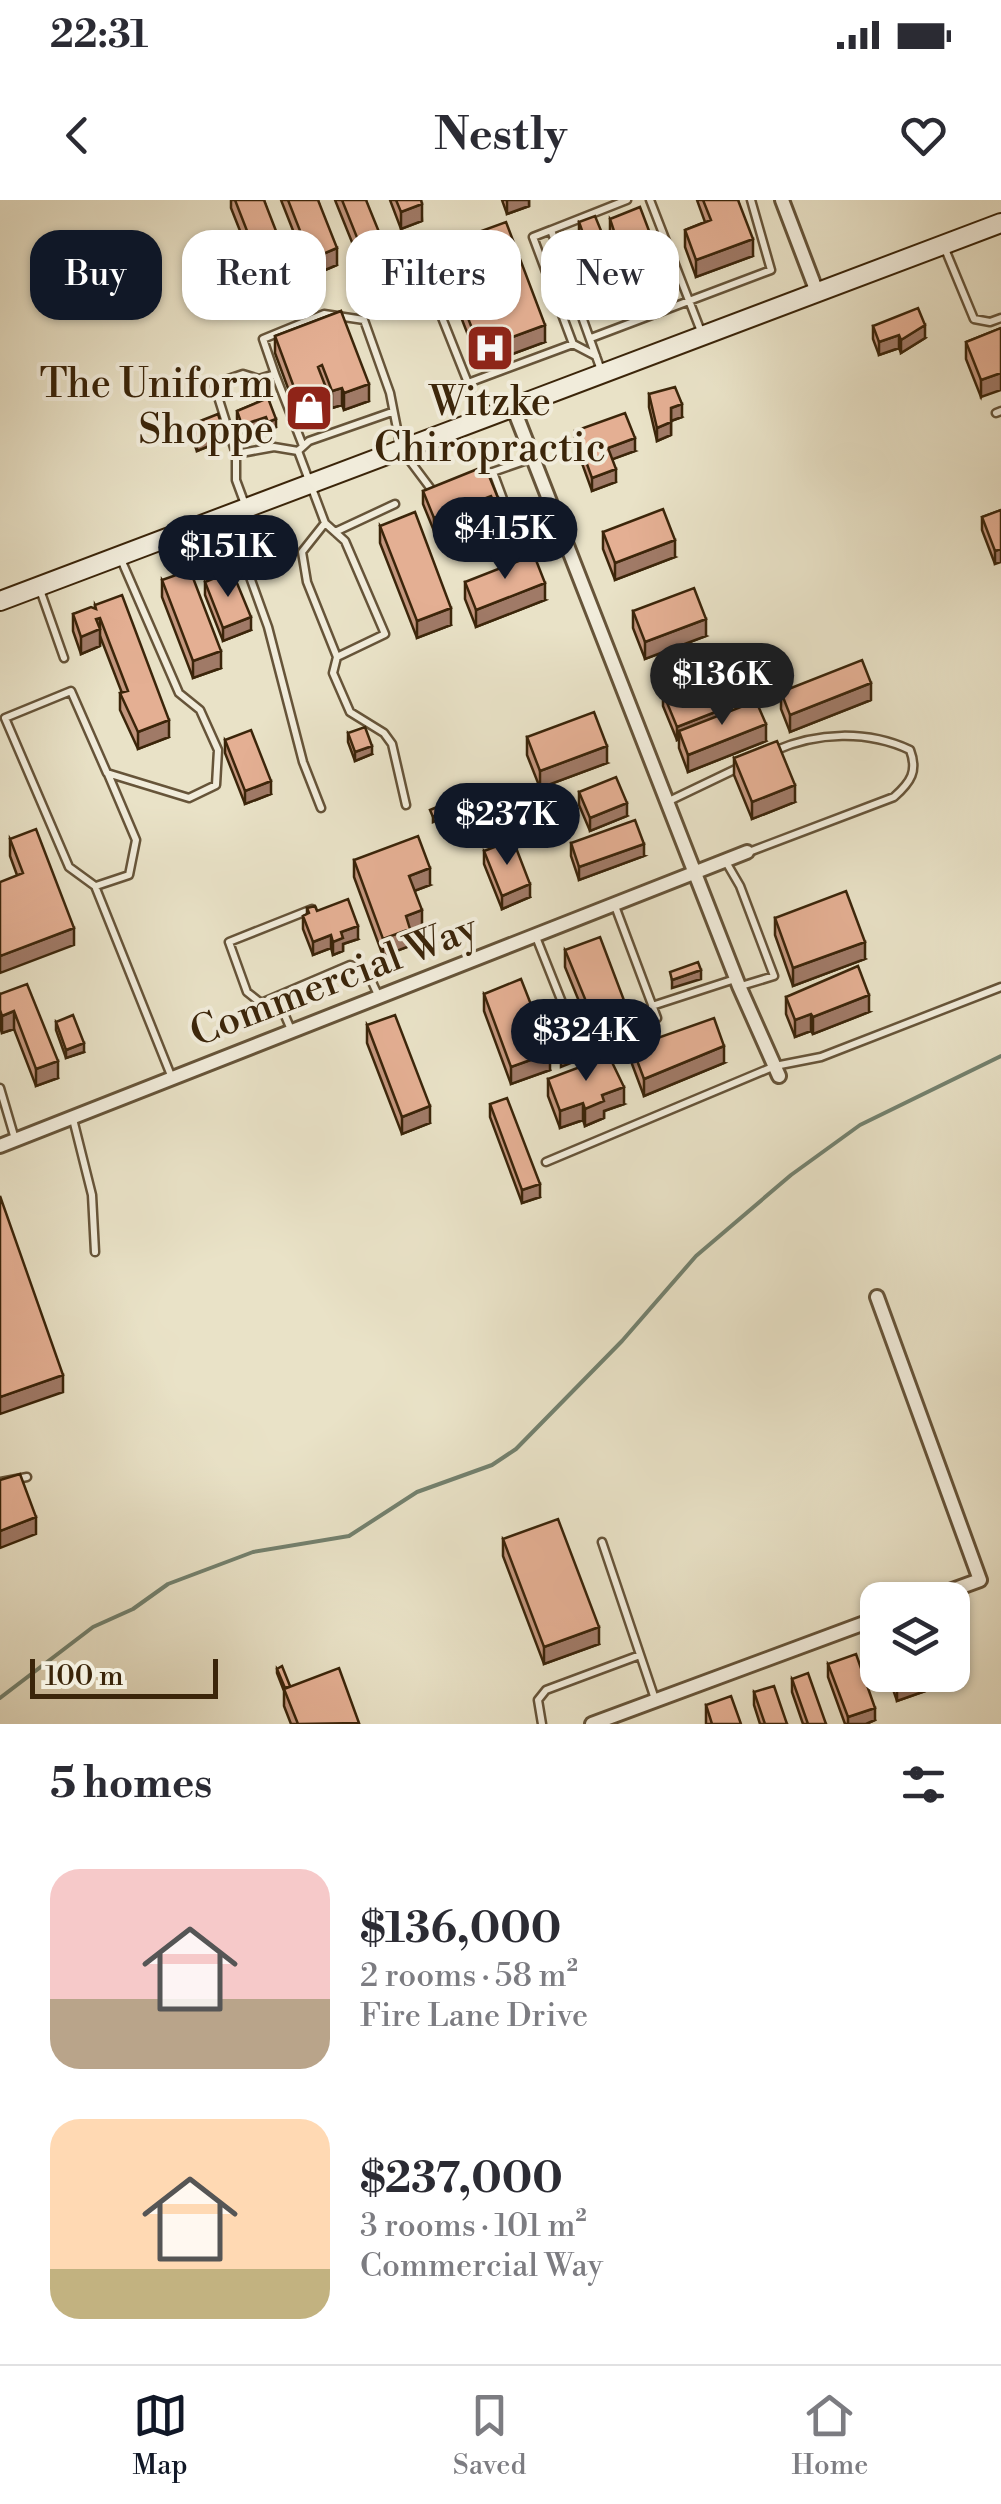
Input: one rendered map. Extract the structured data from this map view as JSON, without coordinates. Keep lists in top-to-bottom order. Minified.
{"streets":{"street":["Commercial Way"]},"places":{"hospital":["Witzke Chiropractic"],"shop":["The Uniform Shoppe"]},"scale_bar":"100 m","page":{"status":"22:31","header":"Nestly","chip":["Buy","Rent","Filters","New"],"price":["$415K","$151K","$136K","$237K","$324K"],"scale":"100 m","heading":"5 homes","list":[{"name":"$136,000","note":"2 rooms · 58 m² · Fire Lane Drive"},{"name":"$237,000","note":"3 rooms · 101 m² · Commercial Way"}],"tabs":["Map","Saved","Home"]}}
